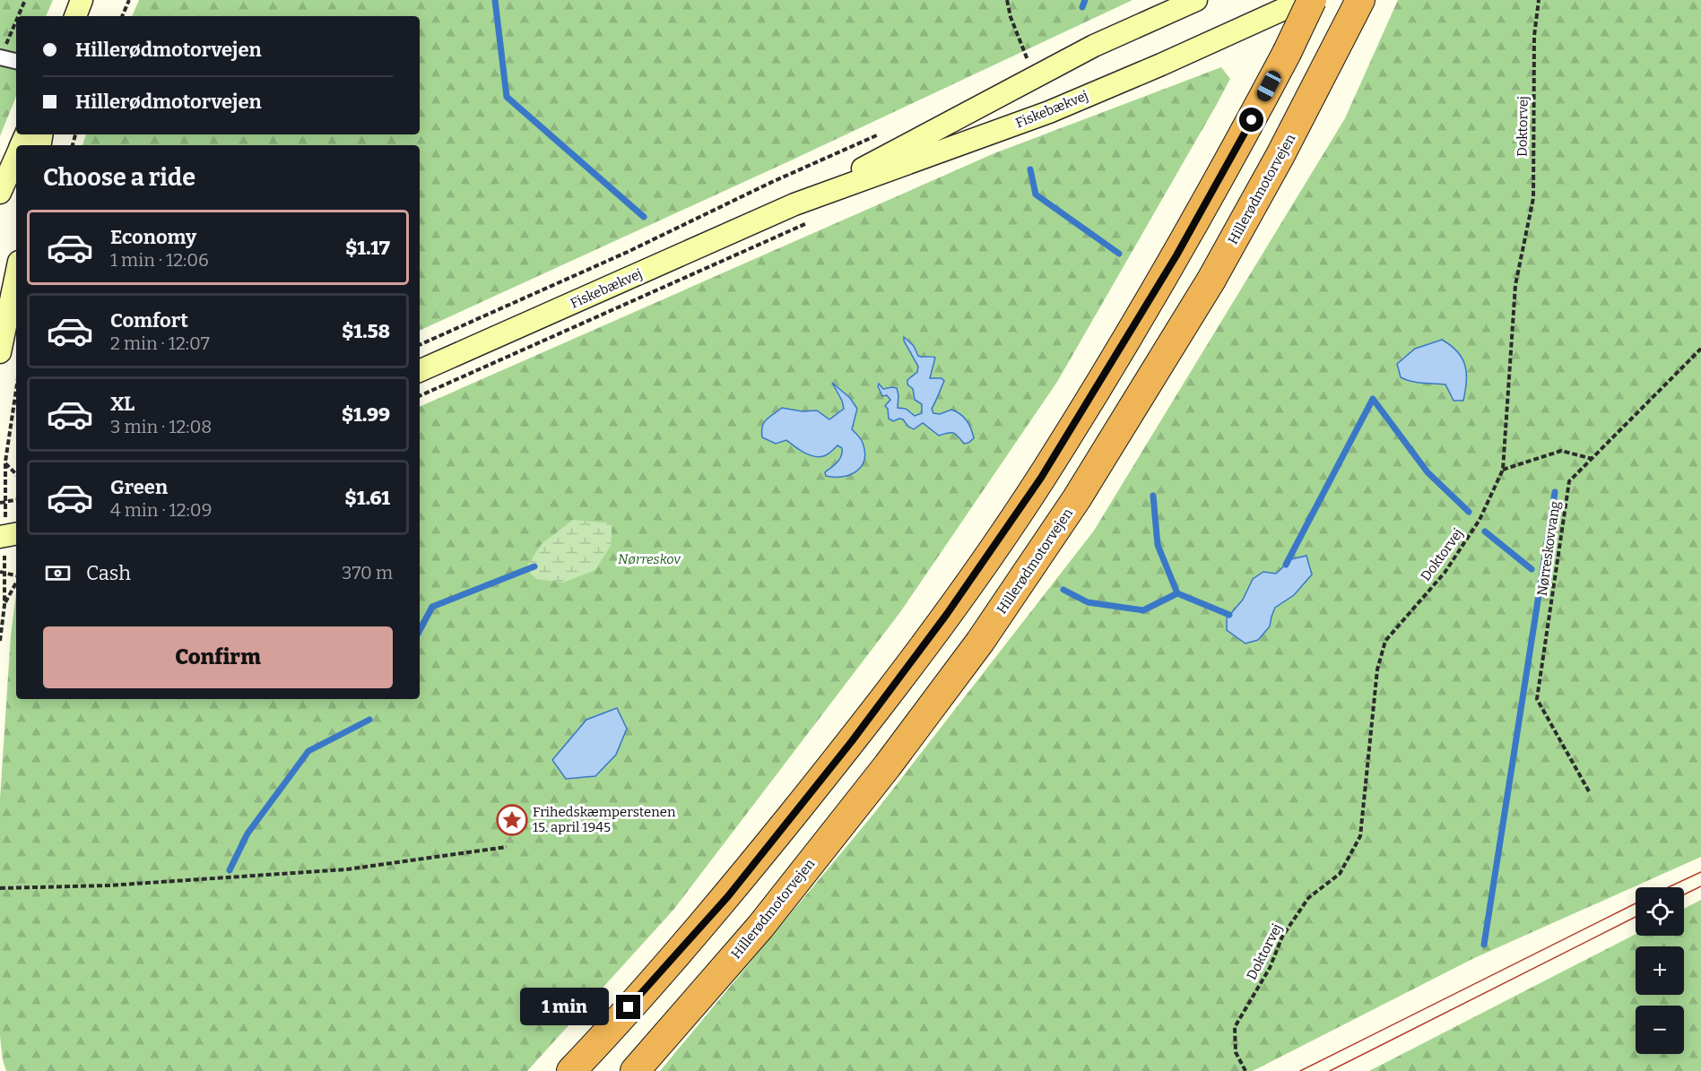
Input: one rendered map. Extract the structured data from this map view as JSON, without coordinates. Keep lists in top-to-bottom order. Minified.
{"streets":{"highway":["Hillerødmotorvejen"],"street":["Fiskebækvej"],"path":["Doktorvej","Nørreskovvang"]},"parks":["Nørreskov"],"places":{"place":["Frihedskæmperstenen 15. april 1945"]},"page":{"banner":["Hillerødmotorvejen","Hillerødmotorvejen"],"heading":"Choose a ride","list":[{"name":"Economy","note":"1 min · 12:06","value":"$1.17"},{"name":"Comfort","note":"2 min · 12:07","value":"$1.58"},{"name":"XL","note":"3 min · 12:08","value":"$1.99"},{"name":"Green","note":"4 min · 12:09","value":"$1.61"}],"pay":["Cash","370 m"],"buttons":"Confirm","map_buttons":["+","−"],"bubble":"1 min"}}
